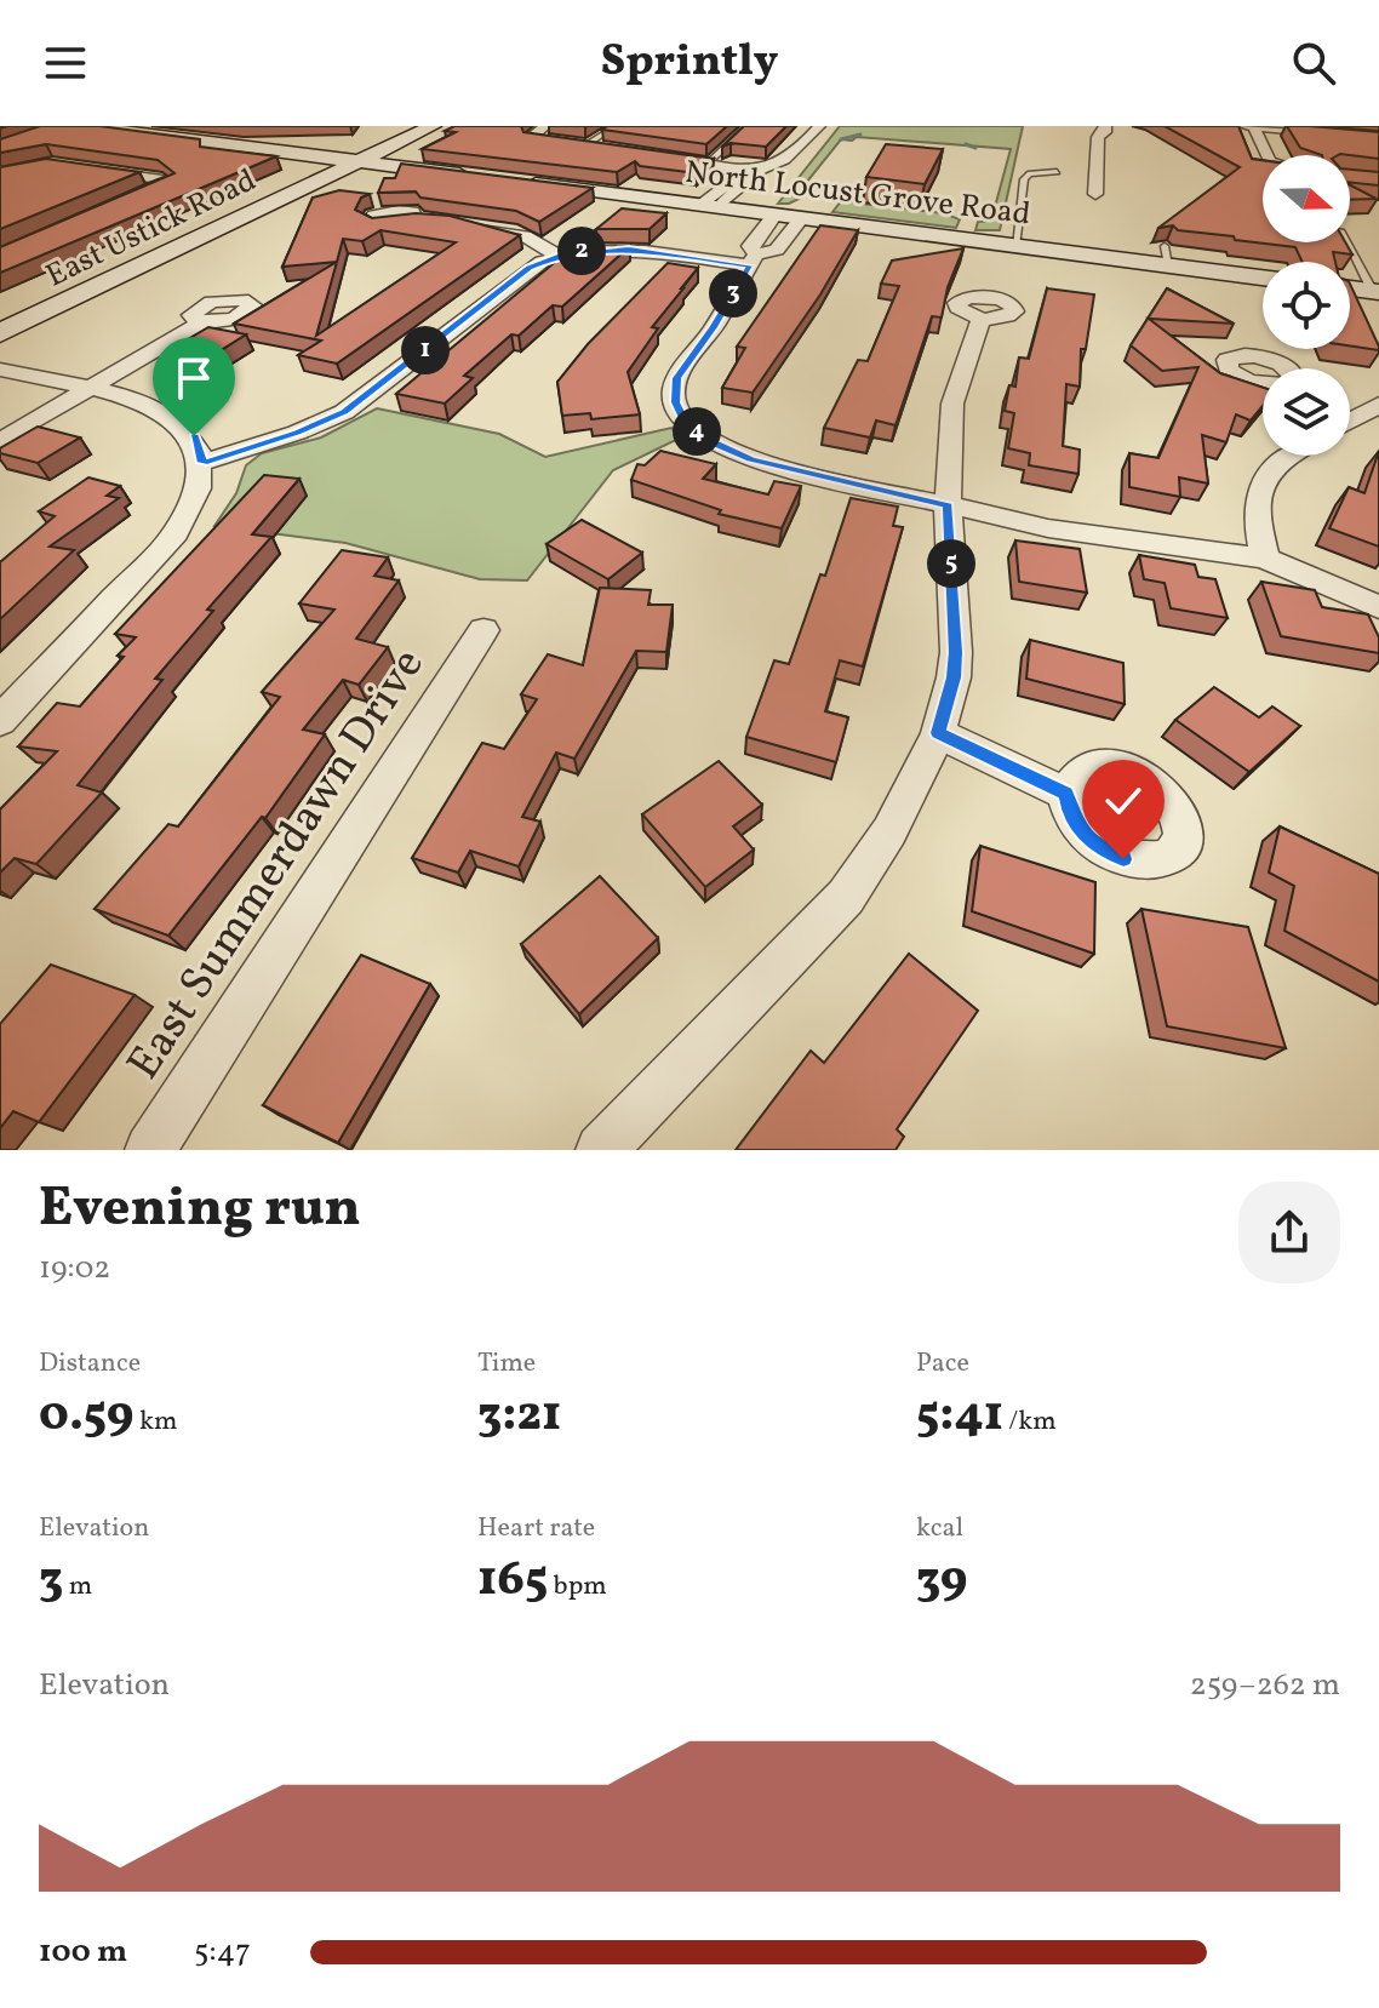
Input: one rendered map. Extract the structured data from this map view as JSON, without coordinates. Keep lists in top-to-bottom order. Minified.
{"streets":{"main road":["North Locust Grove Road","East Ustick Road"],"street":["East Summerdawn Drive"]},"north":"right","page":{"header":"Sprintly","pins":["2","3","1","4","5"],"heading":["Evening run","19:02"],"stats":[["Distance","0.59 km"],["Time","3:21"],["Pace","5:41 /km"],["Elevation","3 m"],["Heart rate","165 bpm"],["kcal","39"]],"chart":["Elevation","259–262 m"],"list":[{"name":"100 m","note":"5:47"}]}}
